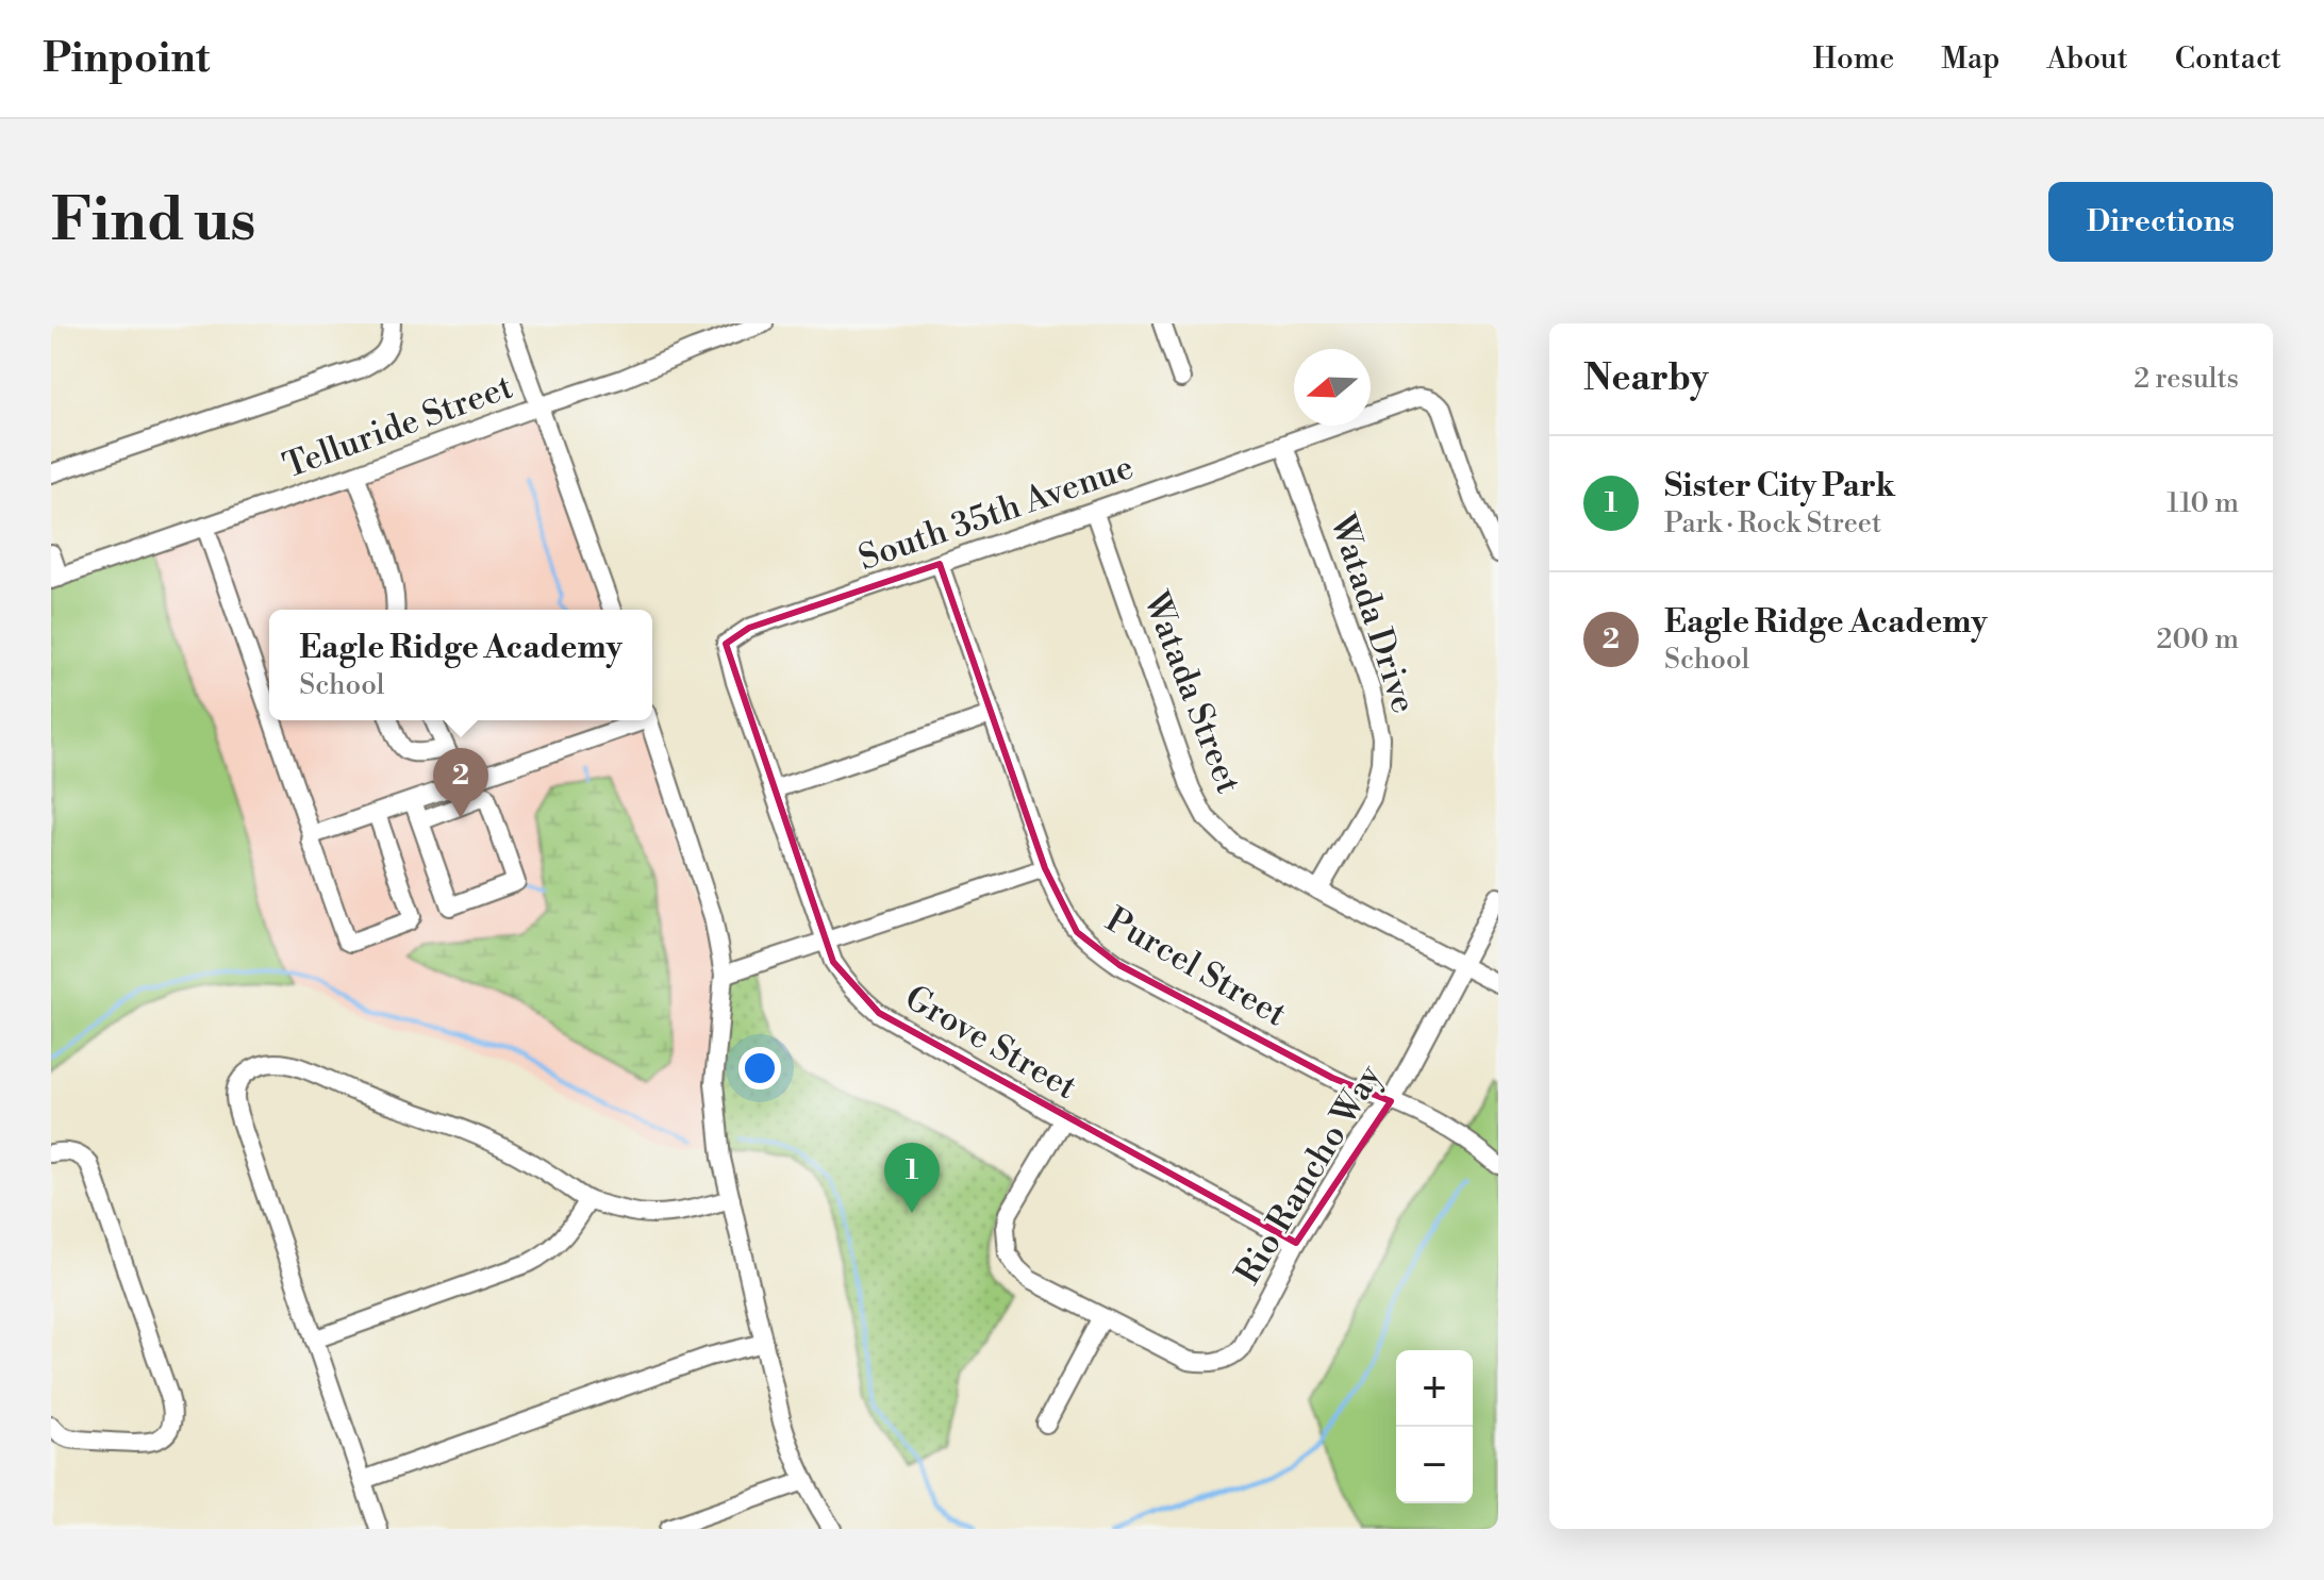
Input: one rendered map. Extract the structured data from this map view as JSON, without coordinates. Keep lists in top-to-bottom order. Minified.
{"streets":{"street":["Telluride Street","South 35th Avenue","Watada Drive","Watada Street","Purcel Street","Grove Street","Rio Rancho Way"]},"crossings":[["South 35th Avenue","Watada Drive"],["South 35th Avenue","Watada Street"],["South 35th Avenue","Purcel Street"],["South 35th Avenue","Grove Street"],["Watada Drive","Watada Street"],["Watada Street","Rio Rancho Way"],["Purcel Street","Rio Rancho Way"],["Grove Street","Rio Rancho Way"]],"north":"left","page":{"header":"Pinpoint","nav":["Home","Map","About","Contact"],"buttons":"Directions","title":"Find us","heading":["Nearby","2 results"],"list":[{"mark":"1","name":"Sister City Park","note":"Park · Rock Street","value":"110 m"},{"mark":"2","name":"Eagle Ridge Academy","note":"School","value":"200 m"}],"popup":["Eagle Ridge Academy","School"],"pins":["2","1"],"map_buttons":["+","−"]}}
